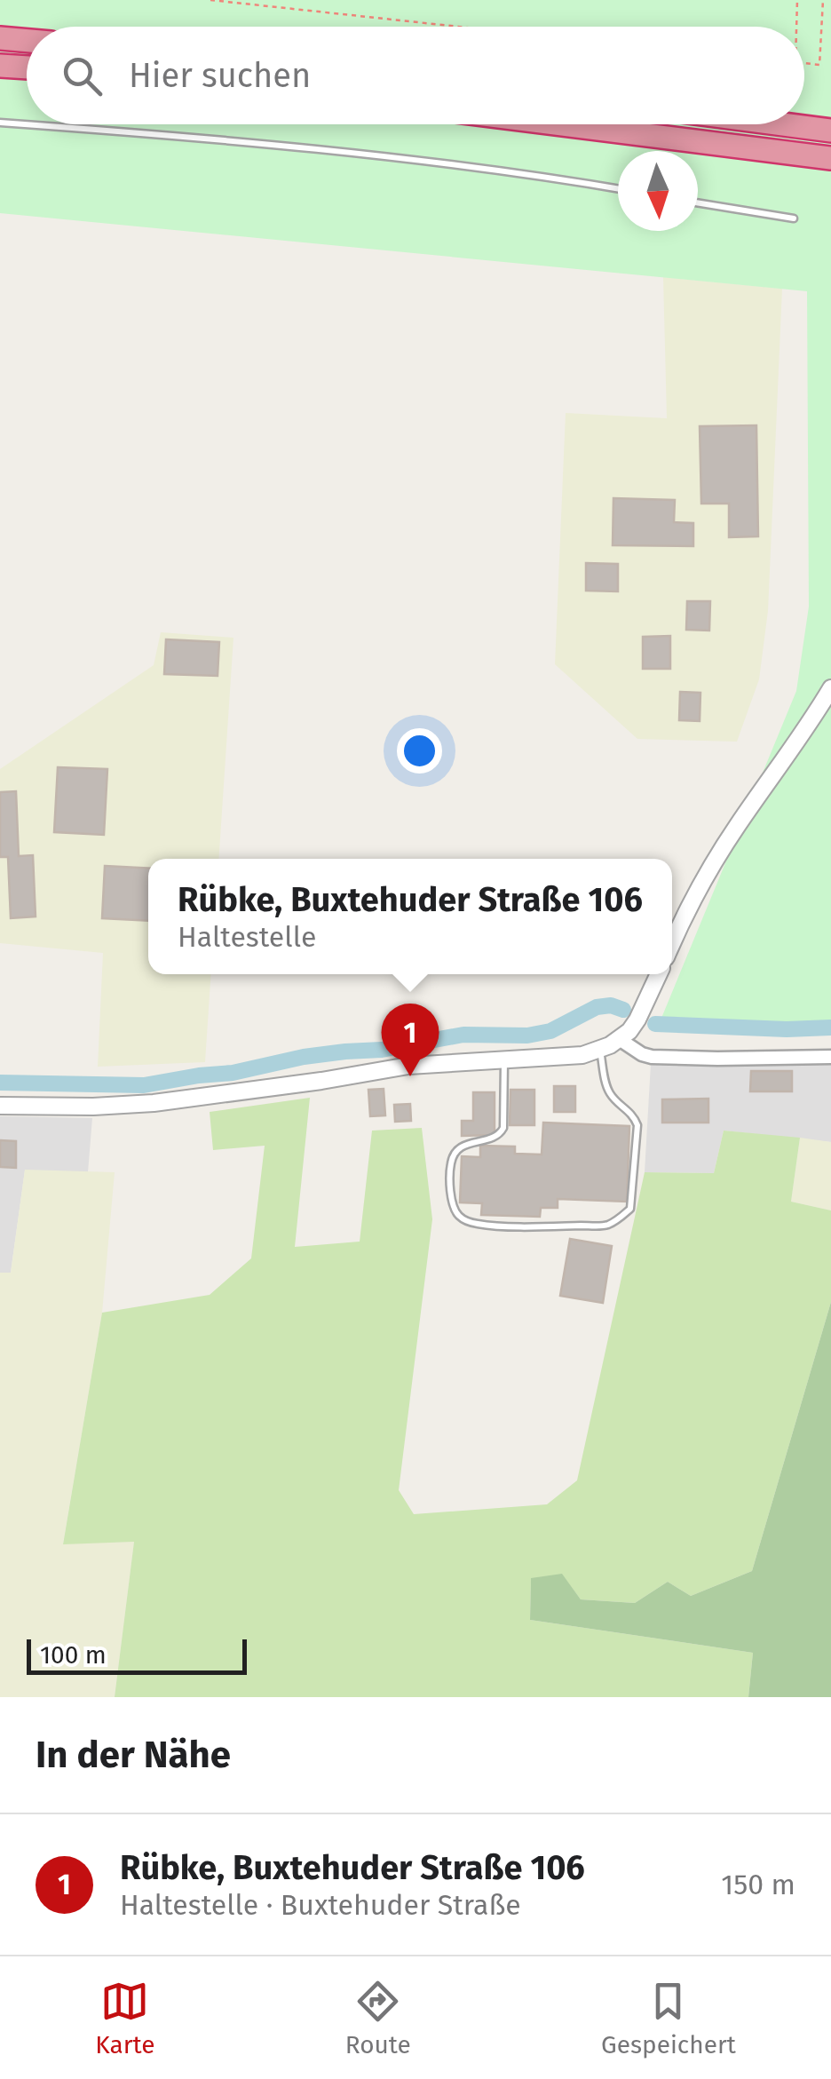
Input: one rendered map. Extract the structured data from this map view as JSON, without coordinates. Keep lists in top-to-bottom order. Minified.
{"scale_bar":"100 m","north":"bottom","page":{"search":"Hier suchen","popup":["Rübke, Buxtehuder Straße 106","Haltestelle"],"pins":"1","scale":"100 m","heading":"In der Nähe","list":[{"mark":"1","name":"Rübke, Buxtehuder Straße 106","note":"Haltestelle · Buxtehuder Straße","value":"150 m"}],"nav":["Karte","Route","Gespeichert"]}}
